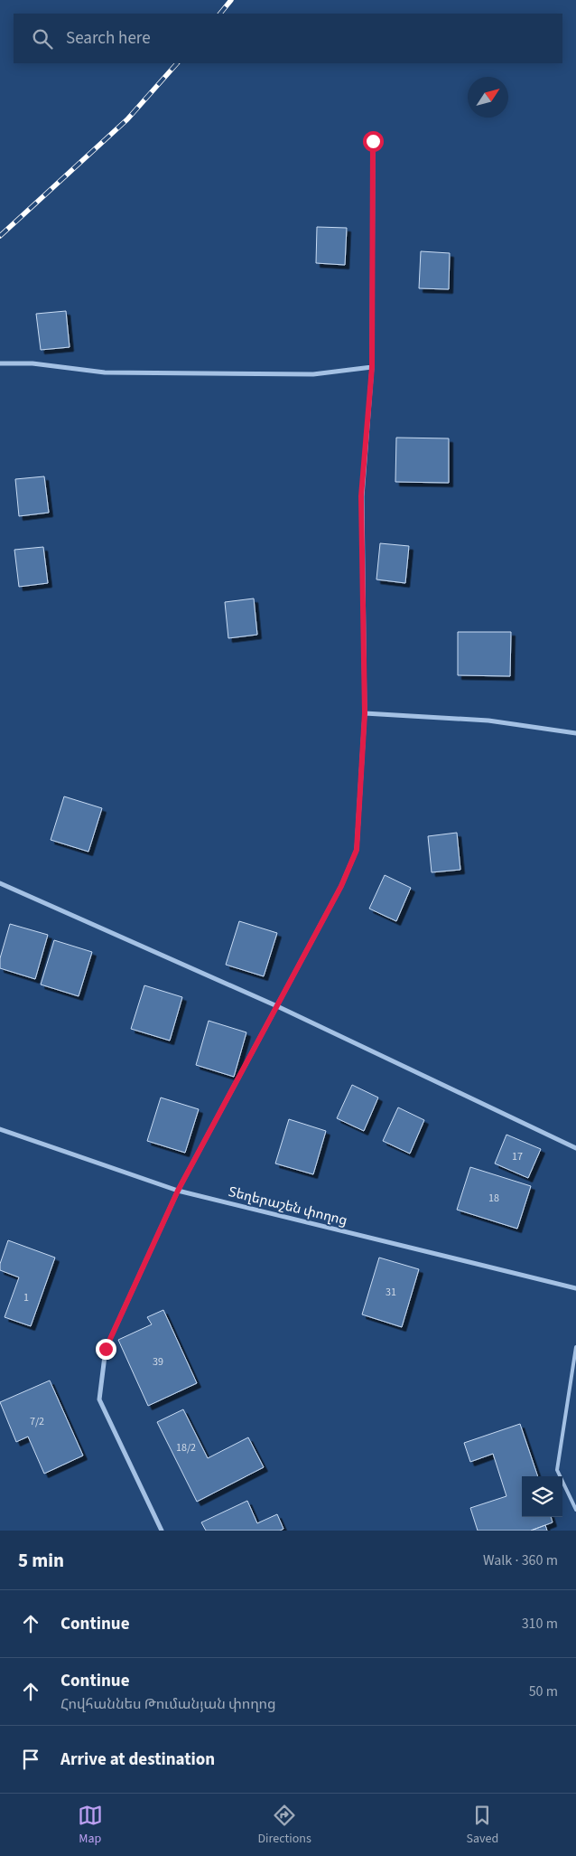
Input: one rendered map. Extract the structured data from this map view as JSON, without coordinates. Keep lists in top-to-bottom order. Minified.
{"streets":{"street":["Տեղերաշեն փողոց"]},"house_numbers":["17","18","31","1","39","7/2","18/2"],"north":"top right","page":{"search":"Search here","heading":["5 min","Walk · 360 m"],"list":[["Continue","310 m"],["Continue","Հովհաննես Թումանյան փողոց","50 m"],"Arrive at destination"],"nav":["Map","Directions","Saved"]}}
